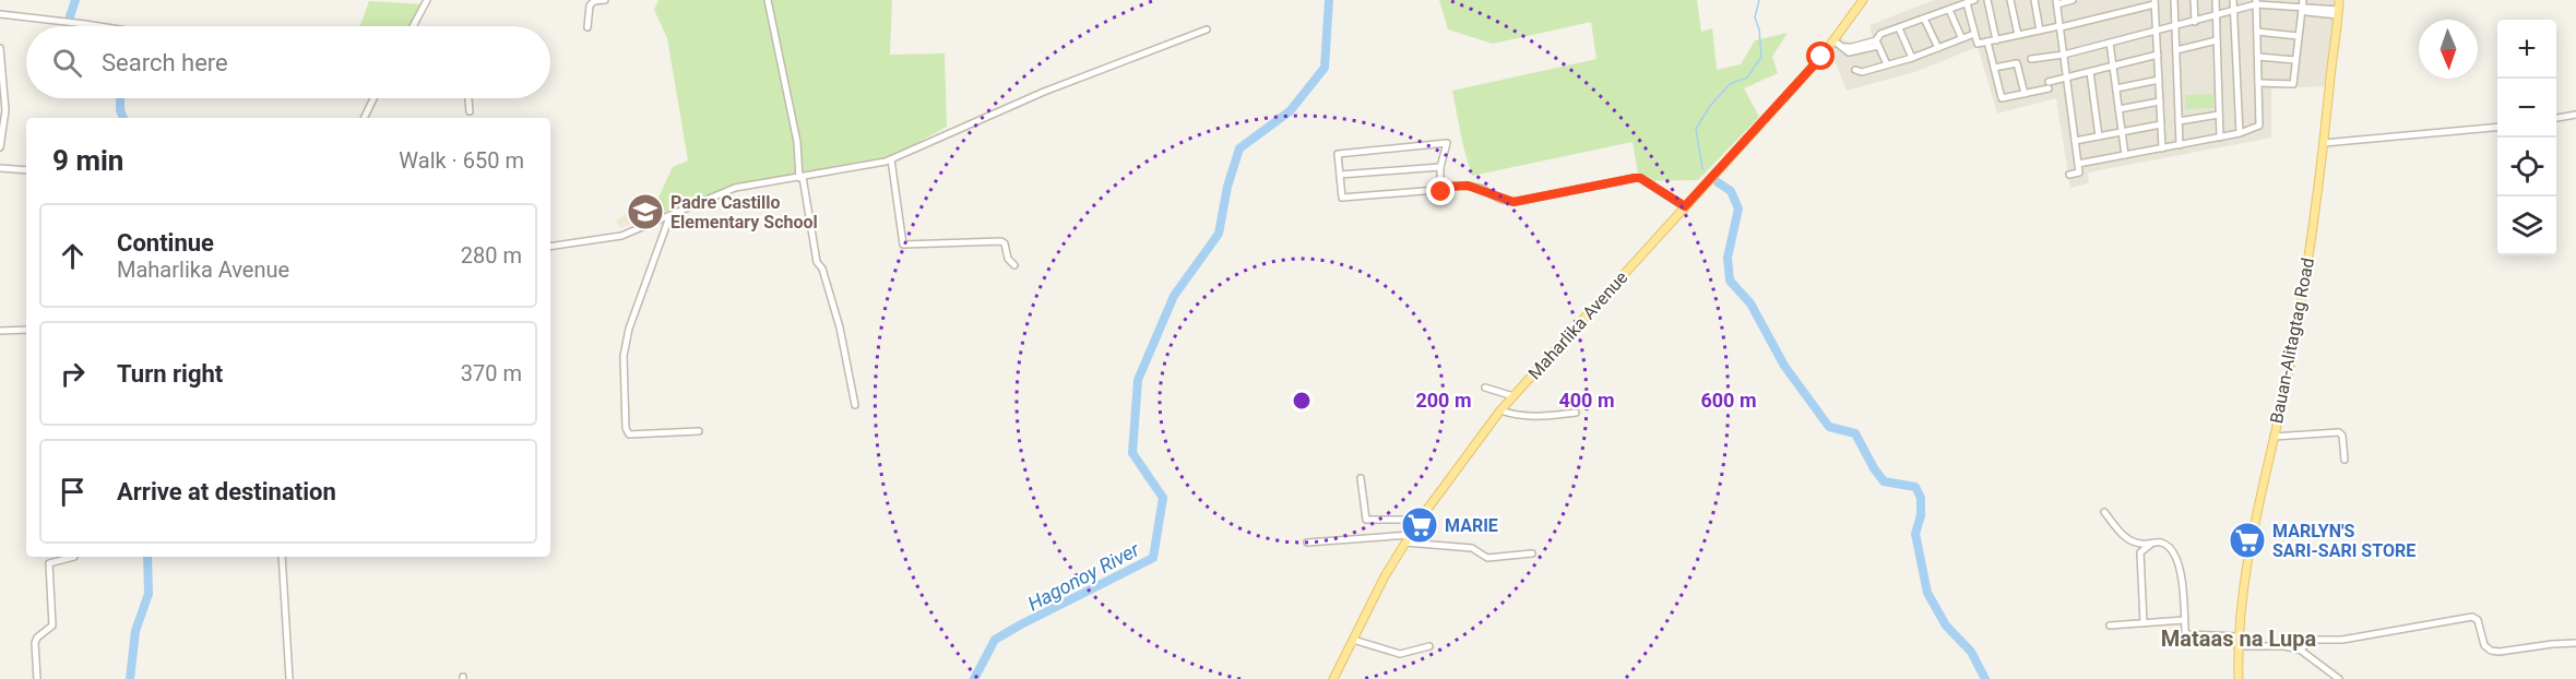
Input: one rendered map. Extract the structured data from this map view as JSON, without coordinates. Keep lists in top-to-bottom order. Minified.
{"streets":{"main road":["Maharlika Avenue","Bauan-Alitagtag Road"]},"districts":["Mataas na Lupa"],"water":["Hagonoy River"],"places":{"school or university":["Padre Castillo Elementary School"],"supermarket":["MARIE","MARLYN'S SARI-SARI STORE"]},"north":"bottom","page":{"map_buttons":["+","−"],"search":"Search here","heading":["9 min","Walk · 650 m"],"list":[["Continue","Maharlika Avenue","280 m"],["Turn right","370 m"],"Arrive at destination"]},"rings":["200 m","400 m","600 m"]}
